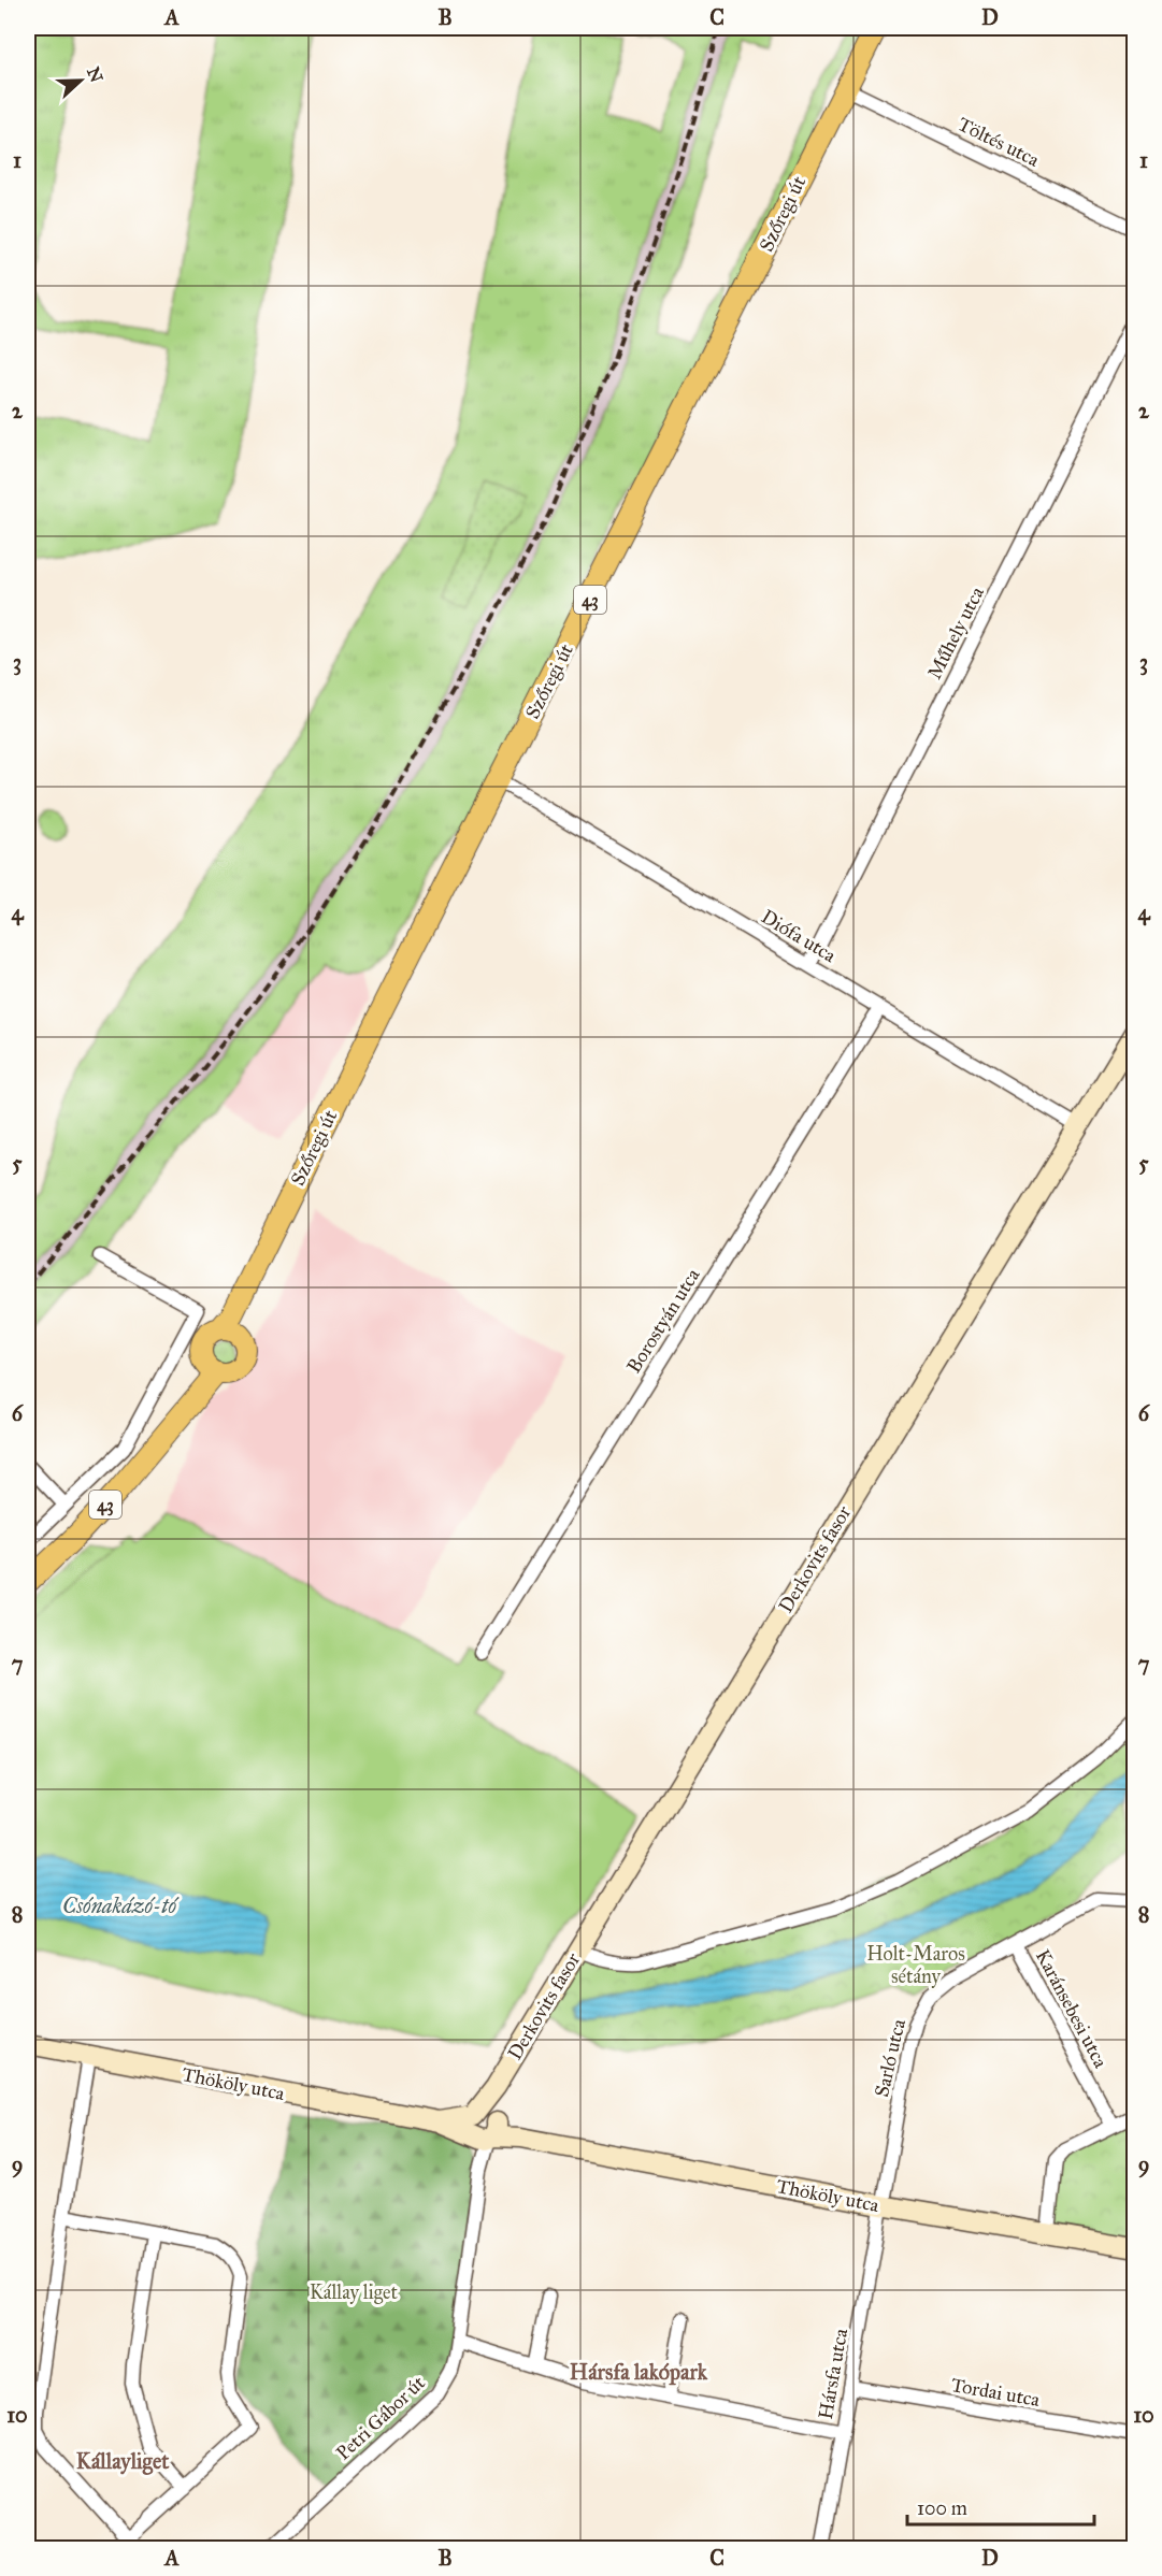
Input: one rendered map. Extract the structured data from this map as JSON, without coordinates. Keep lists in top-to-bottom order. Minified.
{"streets":{"main road":["Szőregi út","43"],"street":["Töltés utca","Műhely utca","Diófa utca","Borostyán utca","Derkovits fasor","Karánsebesi utca","Sarló utca","Thököly utca","Hársfa utca","Tordai utca","Petri Gábor út"]},"crossings":[["Töltés utca","Szőregi út"],["Szőregi út","Diófa utca"],["Műhely utca","Diófa utca"],["Diófa utca","Borostyán utca"],["Diófa utca","Derkovits fasor"],["Derkovits fasor","Thököly utca"],["Derkovits fasor","Petri Gábor út"],["Karánsebesi utca","Sarló utca"],["Sarló utca","Thököly utca"],["Sarló utca","Hársfa utca"],["Thököly utca","Hársfa utca"],["Thököly utca","Petri Gábor út"],["Hársfa utca","Tordai utca"]],"districts":["Hársfa lakópark","Kállayliget"],"water":["Csónakázó-tó"],"parks":["Holt-Maros sétány","Kállay liget"],"scale_bar":"100 m","north":"right","grid":{"columns":["A","B","C","D"],"rows":["1","2","3","4","5","6","7","8","9","10"]}}
